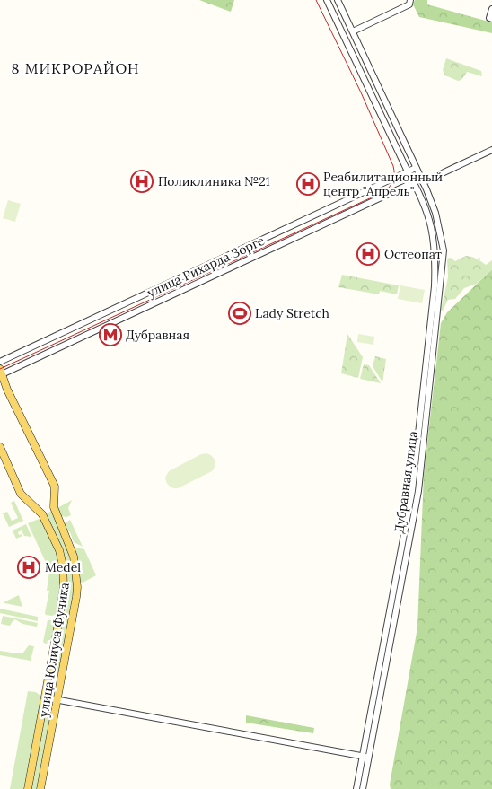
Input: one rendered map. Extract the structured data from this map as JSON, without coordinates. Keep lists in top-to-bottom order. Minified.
{"streets":{"main road":["улица Юлиуса Фучика"],"street":["улица Рихарда Зорге","Дубравная улица"]},"crossings":[["улица Рихарда Зорге","Дубравная улица"],["улица Рихарда Зорге","улица Юлиуса Фучика"]],"districts":["8 МИКРОРАЙОН"],"places":{"hospital":["Поликлиника №21","Реабилитационный центр \"Апрель\"","Остеопат","Medel"],"sports":["Lady Stretch"],"metro station":["Дубравная"]}}
